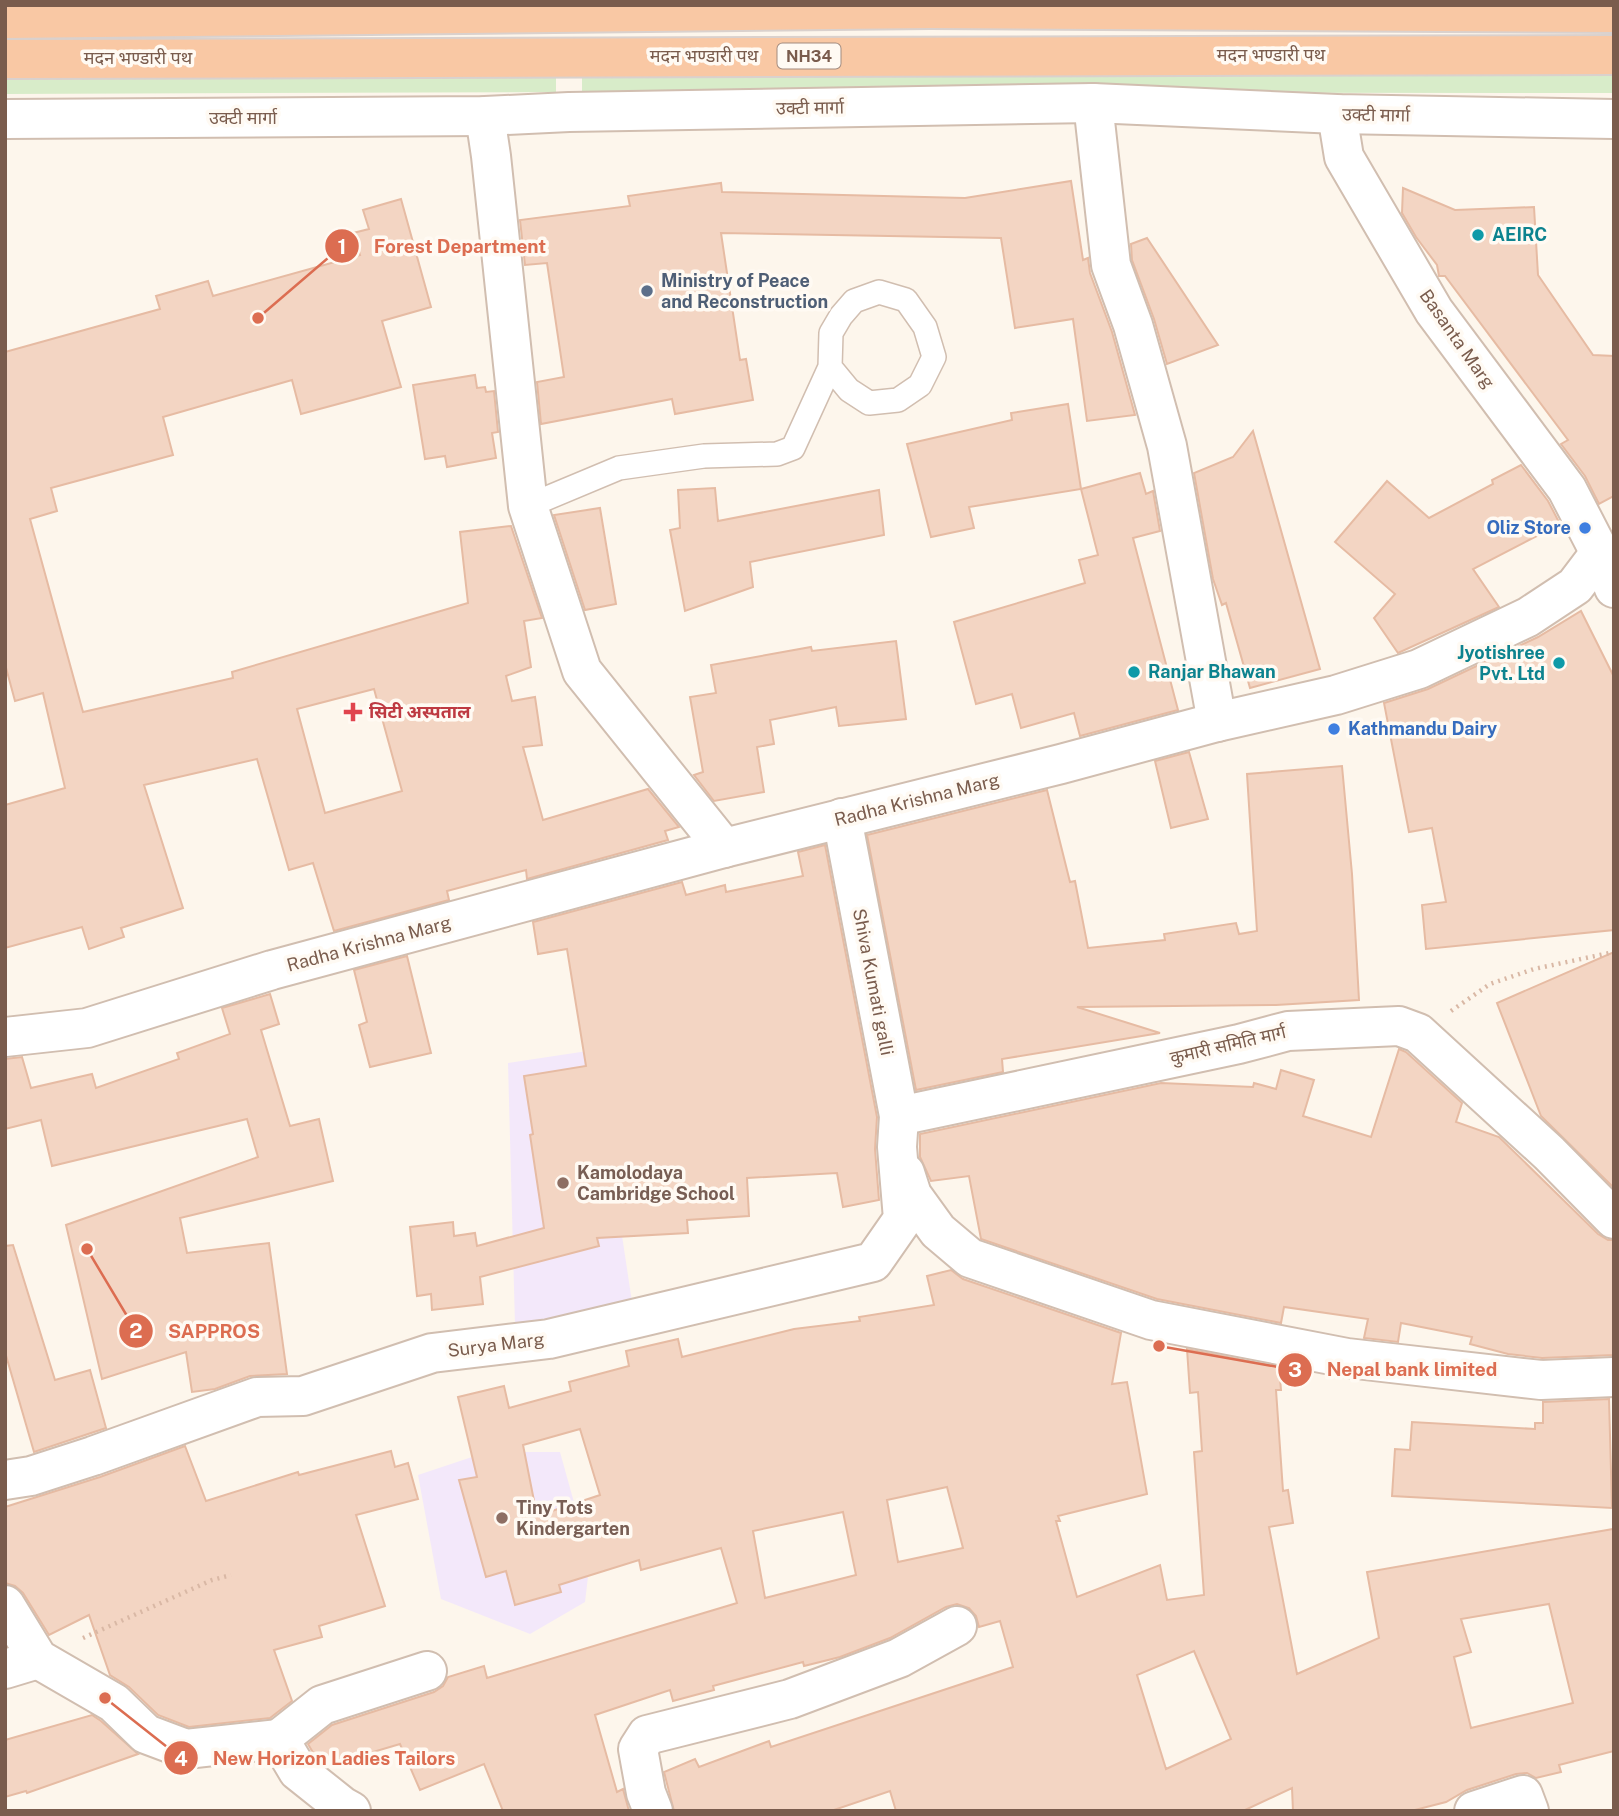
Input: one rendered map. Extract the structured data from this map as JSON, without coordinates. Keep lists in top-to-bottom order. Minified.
{"streets":{"highway":["मदन भण्डारी पथ","NH34"],"street":["उक्टी मार्गा","Basanta Marg","Radha Krishna Marg","Shiva Kumati galli","कुमारी समिति मार्ग","Surya Marg"]},"crossings":[["उक्टी मार्गा","Basanta Marg"],["Basanta Marg","Radha Krishna Marg"],["Radha Krishna Marg","Shiva Kumati galli"],["Shiva Kumati galli","कुमारी समिति मार्ग"],["Shiva Kumati galli","Surya Marg"],["कुमारी समिति मार्ग","Surya Marg"]],"places":{"other":["AEIRC","Ministry of Peace and Reconstruction","Forest Department","Oliz Store","Jyotishree Pvt. Ltd","Ranjar Bhawan","Kathmandu Dairy","Kamolodaya Cambridge School","SAPPROS","Nepal bank limited","Tiny Tots Kindergarten","New Horizon Ladies Tailors"],"health":["सिटी अस्पताल"]}}
